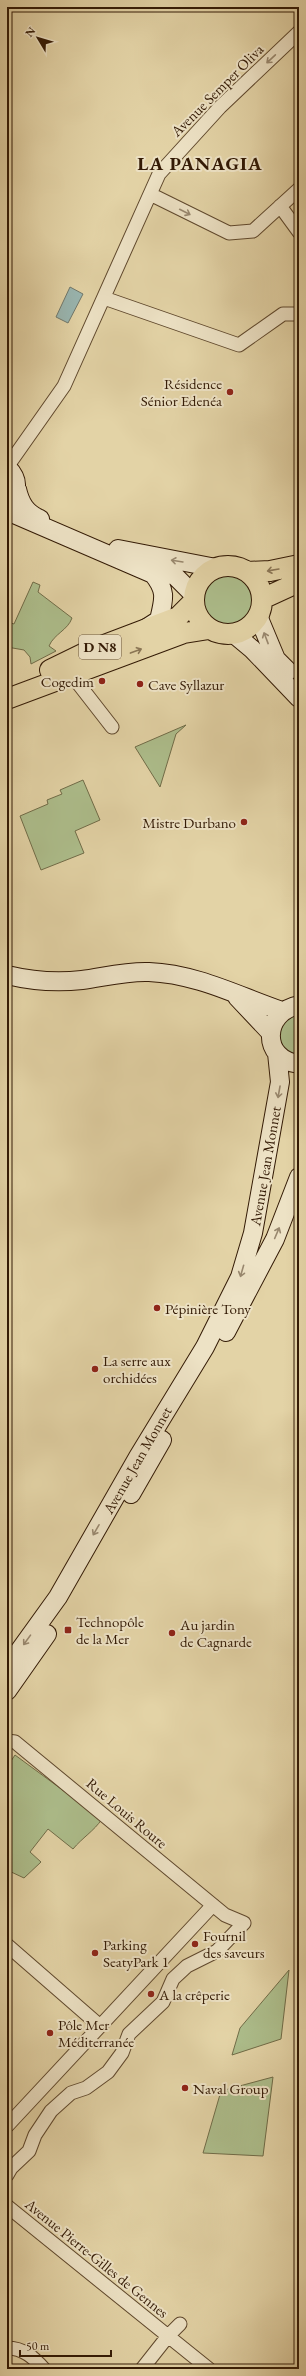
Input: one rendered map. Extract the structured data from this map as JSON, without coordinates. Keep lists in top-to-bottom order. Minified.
{"streets":{"main road":["D N8","Avenue Jean Monnet"],"street":["Avenue Semper Oliva","Rue Louis Roure","Avenue Pierre-Gilles de Gennes"]},"one_way":["Avenue Semper Oliva"],"districts":["LA PANAGIA"],"places":{"other":["Résidence Sénior Edenéa","Cogedim","Cave Syllazur","Mistre Durbano","Pépinière Tony","La serre aux orchidées","Au jardin de Cagnarde","Fournil des saveurs","Parking SeatyPark 1","A la crêperie","Pôle Mer Méditerranée","Naval Group"],"transit":["Technopôle de la Mer"]},"scale_bar":"50 m","north":"top left"}
